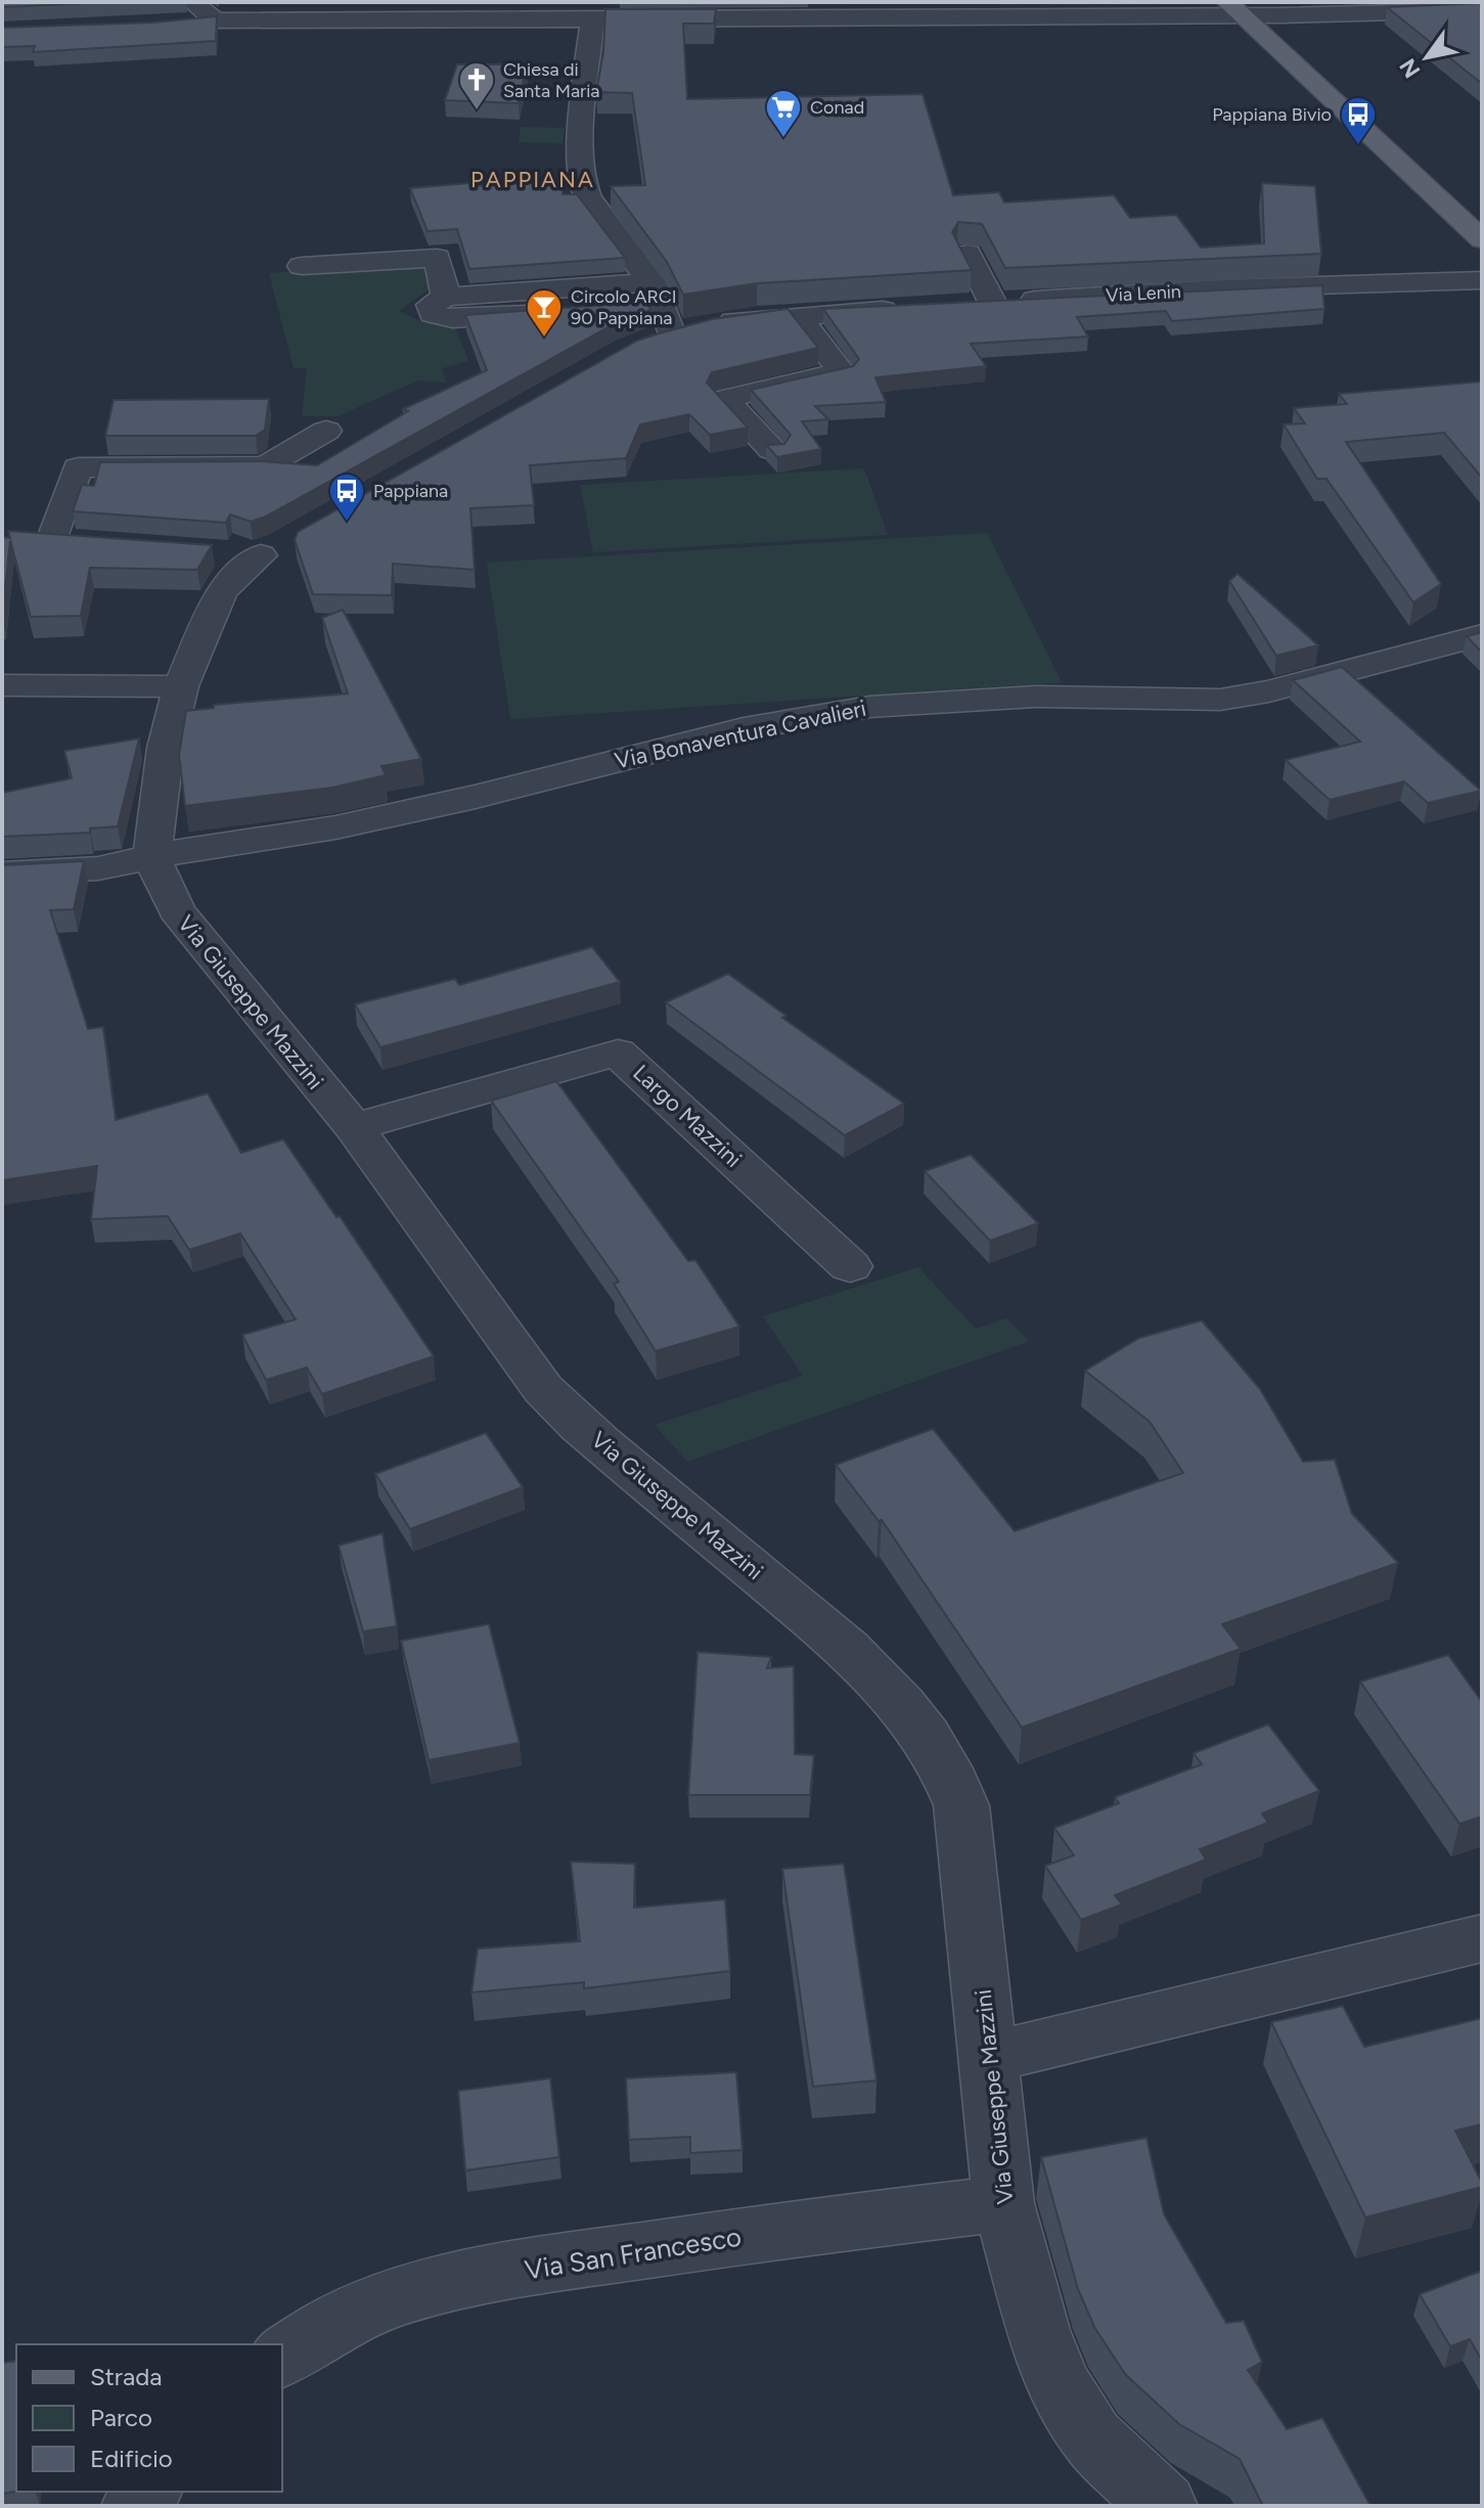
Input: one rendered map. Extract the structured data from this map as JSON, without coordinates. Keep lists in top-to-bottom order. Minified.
{"streets":{"street":["Via Lenin","Via Bonaventura Cavalieri","Via Giuseppe Mazzini","Largo Mazzini","Via San Francesco"]},"crossings":[["Via Bonaventura Cavalieri","Via Giuseppe Mazzini"],["Via Giuseppe Mazzini","Largo Mazzini"],["Via Giuseppe Mazzini","Via San Francesco"]],"districts":["PAPPIANA"],"places":{"church":["Chiesa di Santa Maria"],"supermarket":["Conad"],"bus stop":["Pappiana Bivio","Pappiana"],"bar":["Circolo ARCI 90 Pappiana"]},"legend":["Strada","Parco","Edificio"],"north":"bottom left"}
